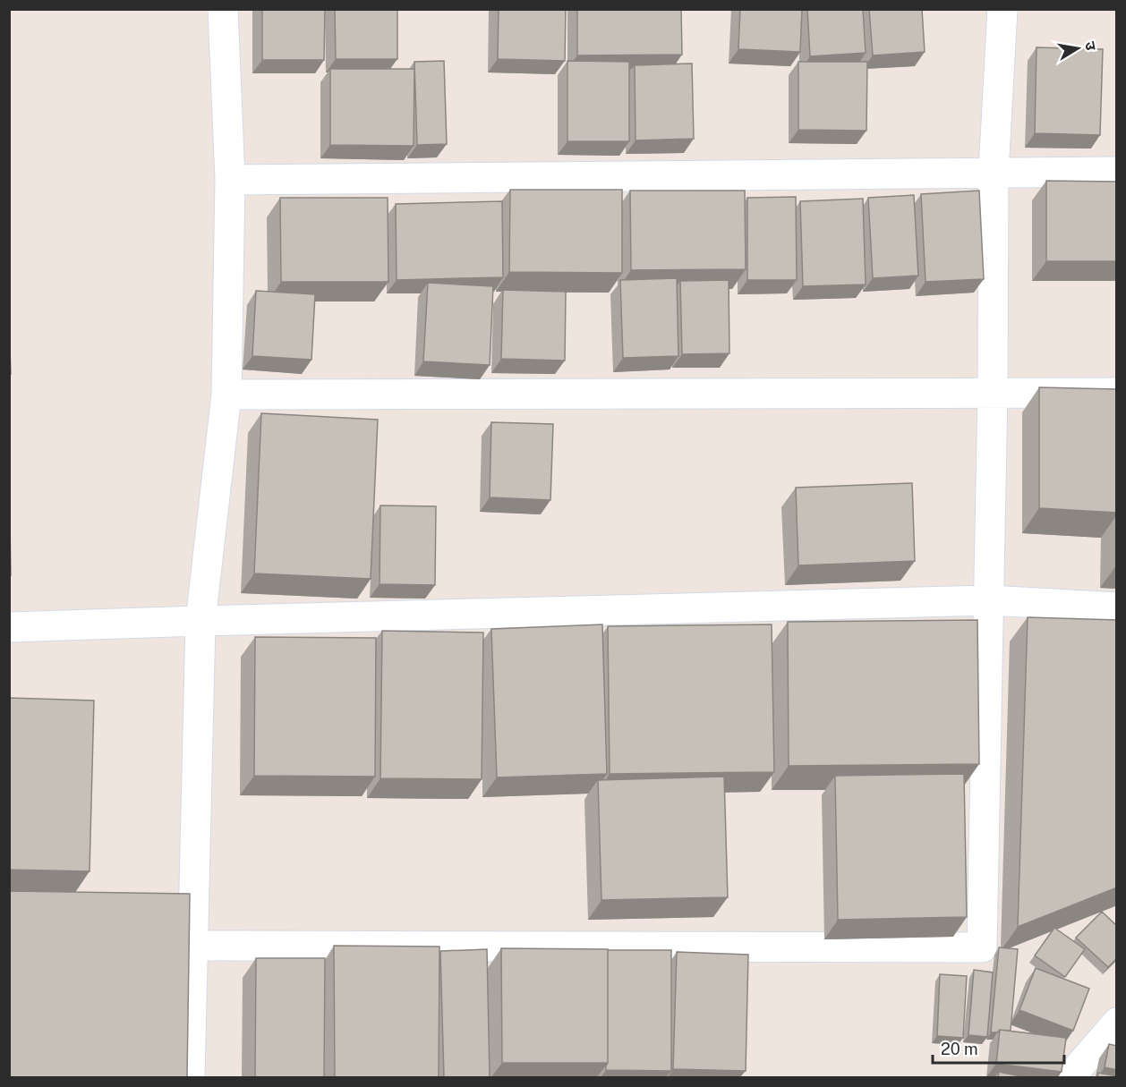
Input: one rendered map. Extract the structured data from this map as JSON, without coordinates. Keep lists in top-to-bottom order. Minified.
{"scale_bar":"20 m","north":"right"}
